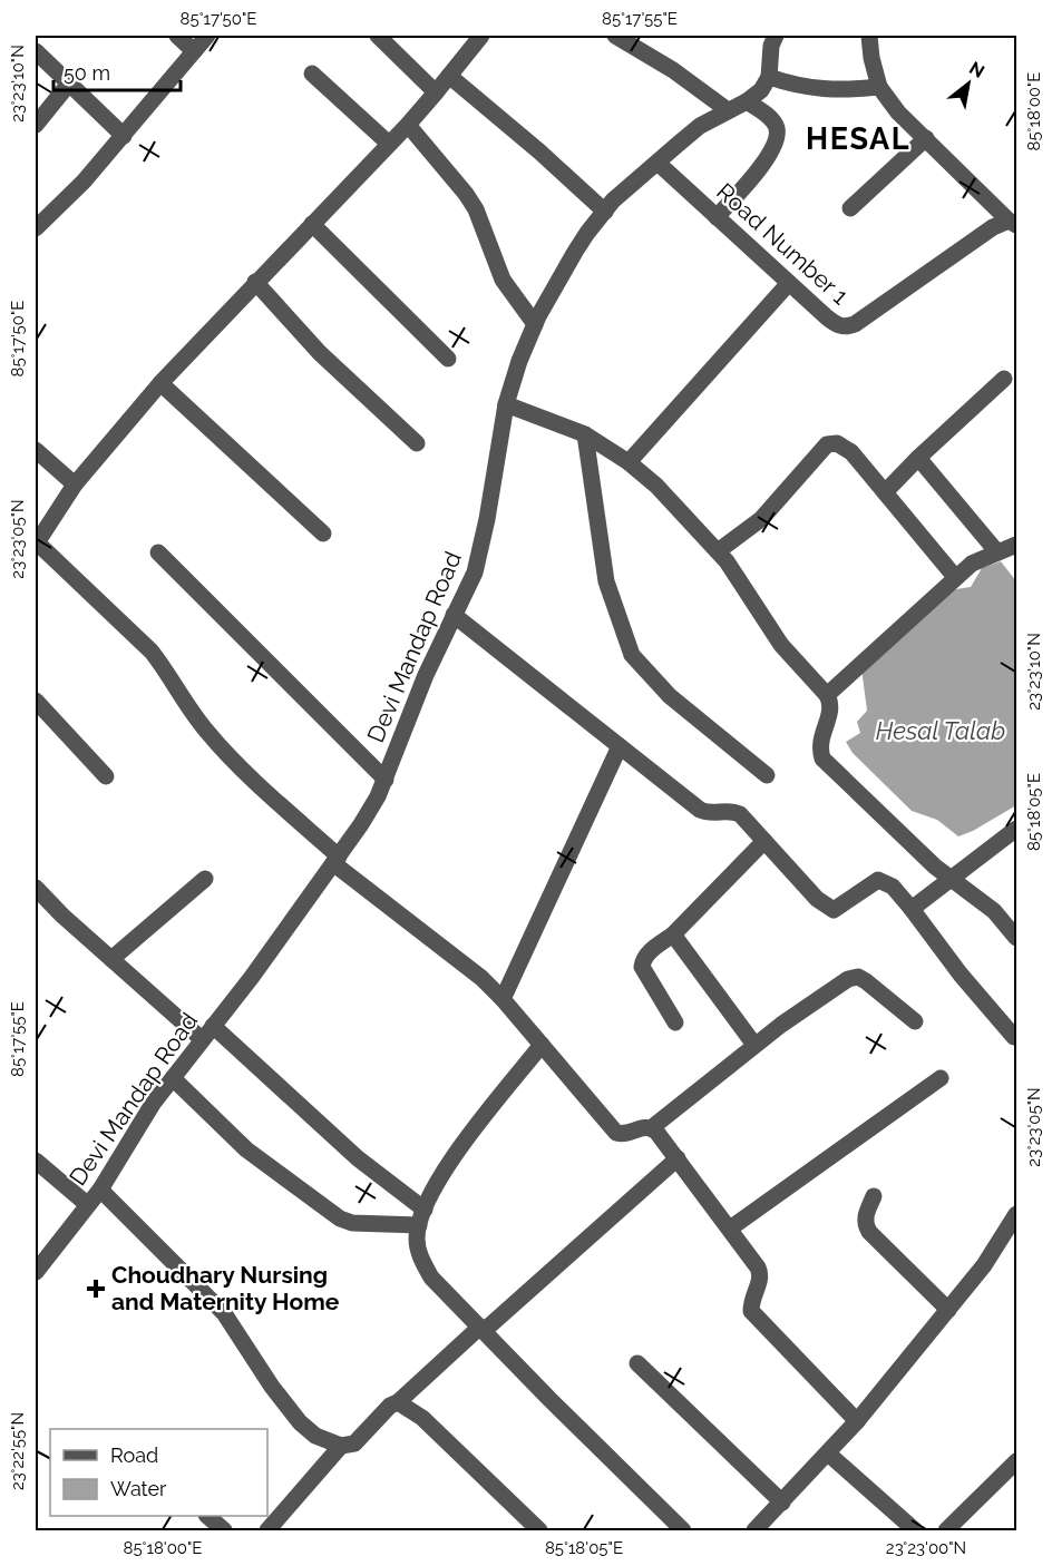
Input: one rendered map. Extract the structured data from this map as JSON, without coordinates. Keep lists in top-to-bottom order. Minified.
{"streets":{"street":["Road Number 1","Devi Mandap Road"]},"crossings":[["Road Number 1","Devi Mandap Road"]],"districts":["HESAL"],"water":["Hesal Talab"],"places":{"health":["Choudhary Nursing and Maternity Home"]},"legend":["Road","Water"],"scale_bar":"50 m","north":"top right","coordinates":["85°17'50\"E","85°17'55\"E","23°23'10\"N","85°18'00\"E","23°23'05\"N","85°18'05\"E","23°22'55\"N","23°23'00\"N"]}
